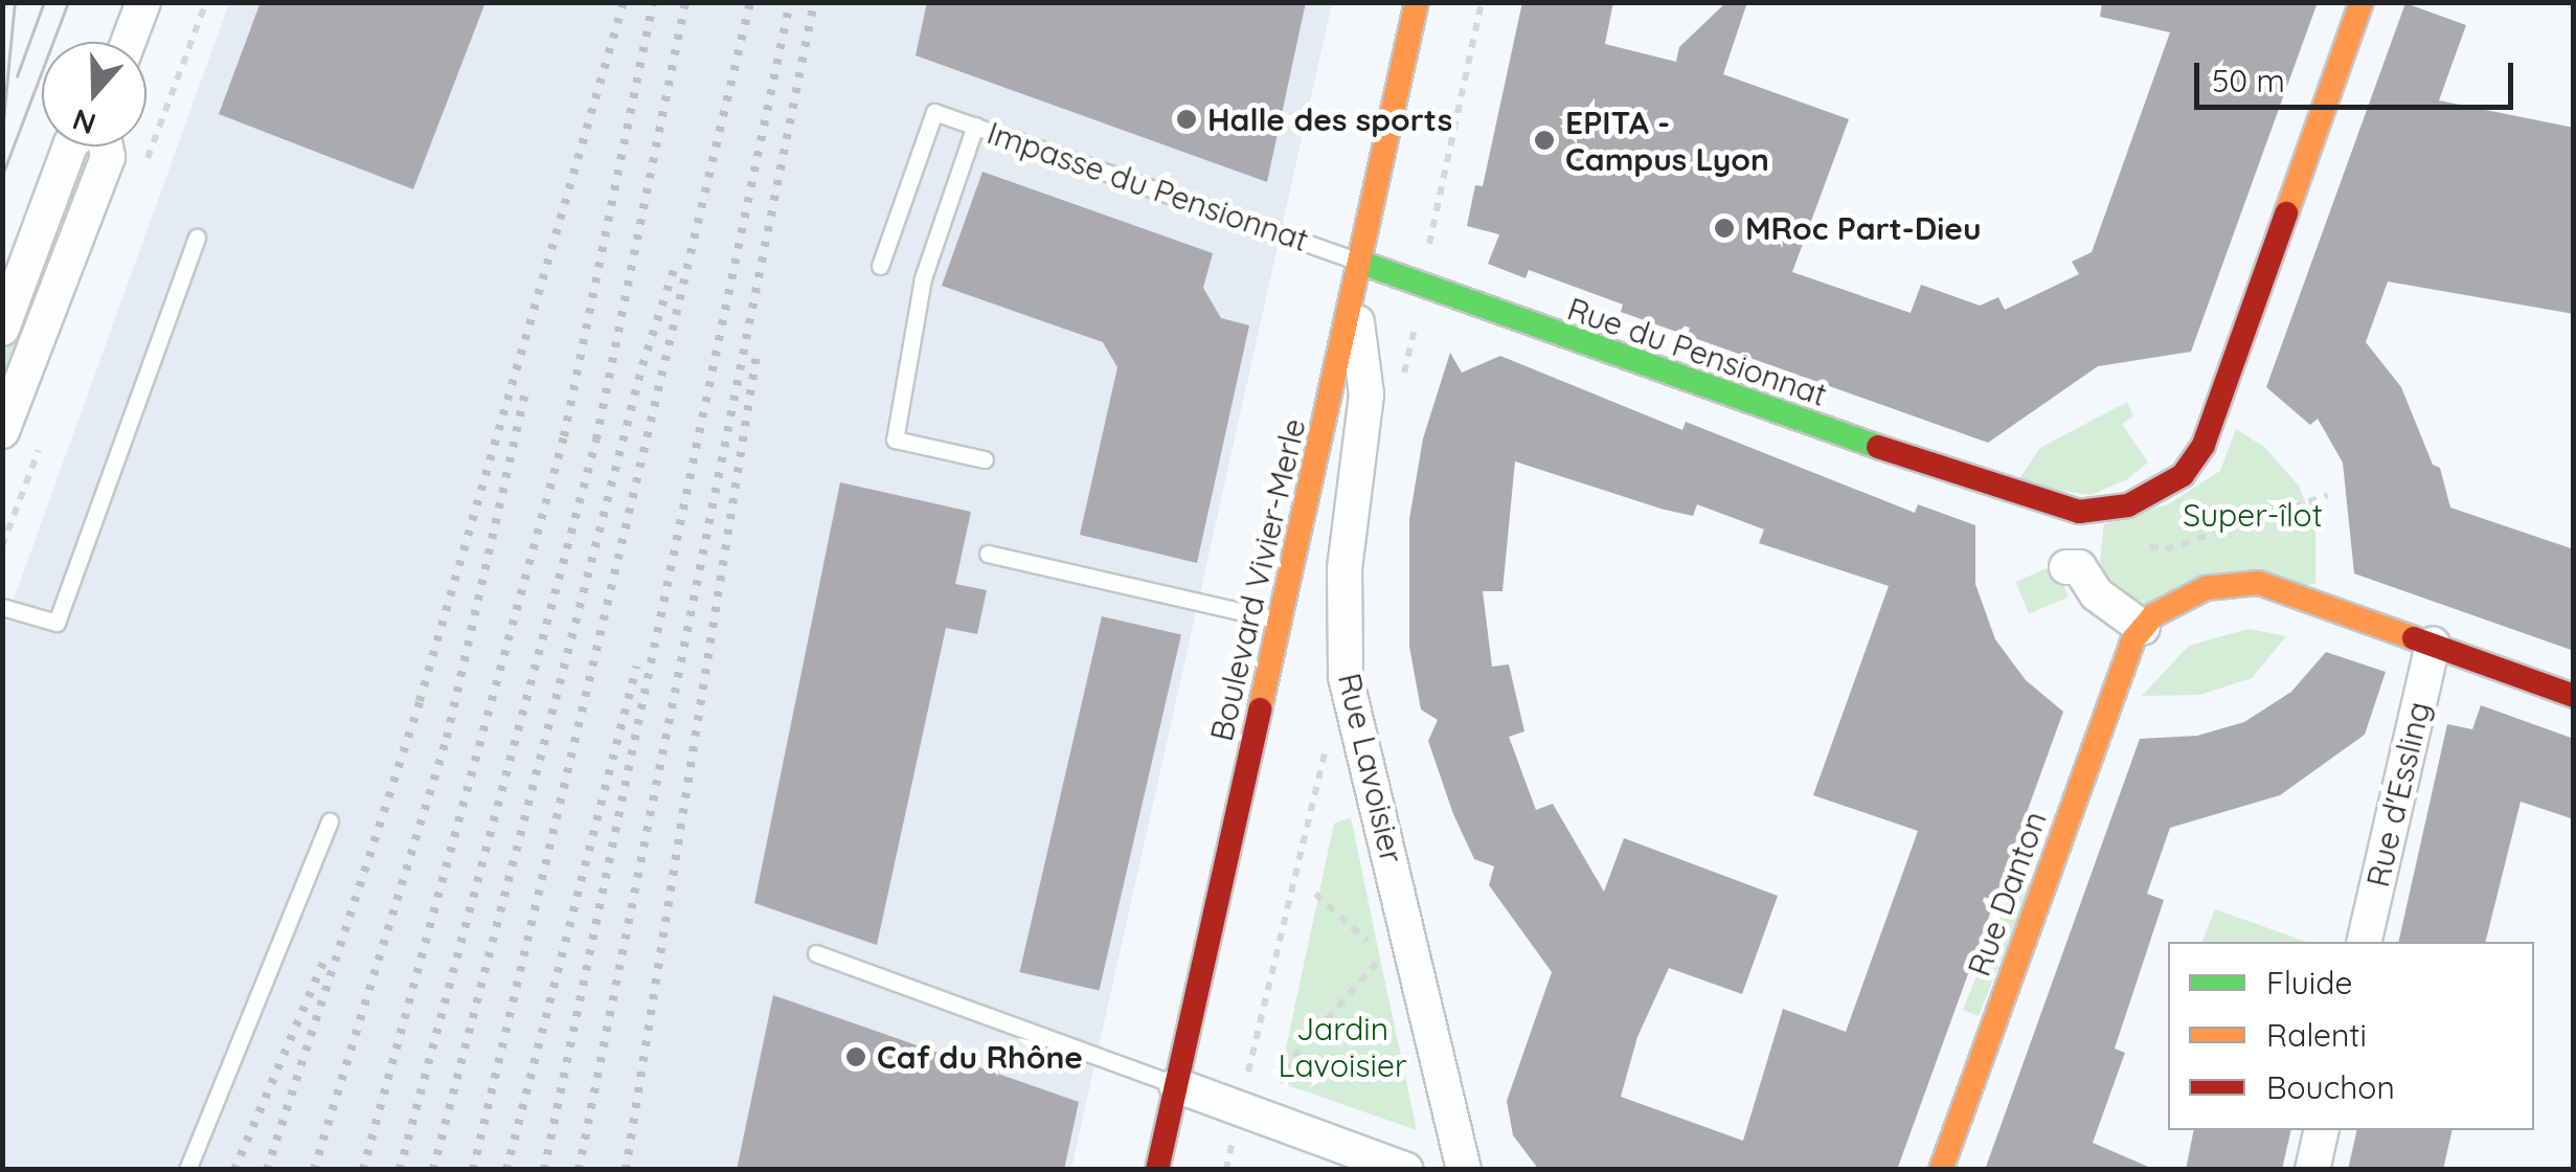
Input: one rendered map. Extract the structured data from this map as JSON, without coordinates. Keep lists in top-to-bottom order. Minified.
{"streets":{"street":["Rue du Pensionnat","Boulevard Vivier-Merle","Rue Lavoisier","Rue d'Essling","Rue Danton"],"lane":["Impasse du Pensionnat"]},"crossings":[["Impasse du Pensionnat","Rue du Pensionnat"],["Impasse du Pensionnat","Boulevard Vivier-Merle"],["Rue du Pensionnat","Boulevard Vivier-Merle"],["Boulevard Vivier-Merle","Rue Lavoisier"]],"parks":["Super-îlot","Jardin Lavoisier"],"places":["Halle des sports","EPITA - Campus Lyon","MRoc Part-Dieu","Caf du Rhône"],"legend":["Fluide","Ralenti","Bouchon"],"scale_bar":"50 m","north":"bottom"}
